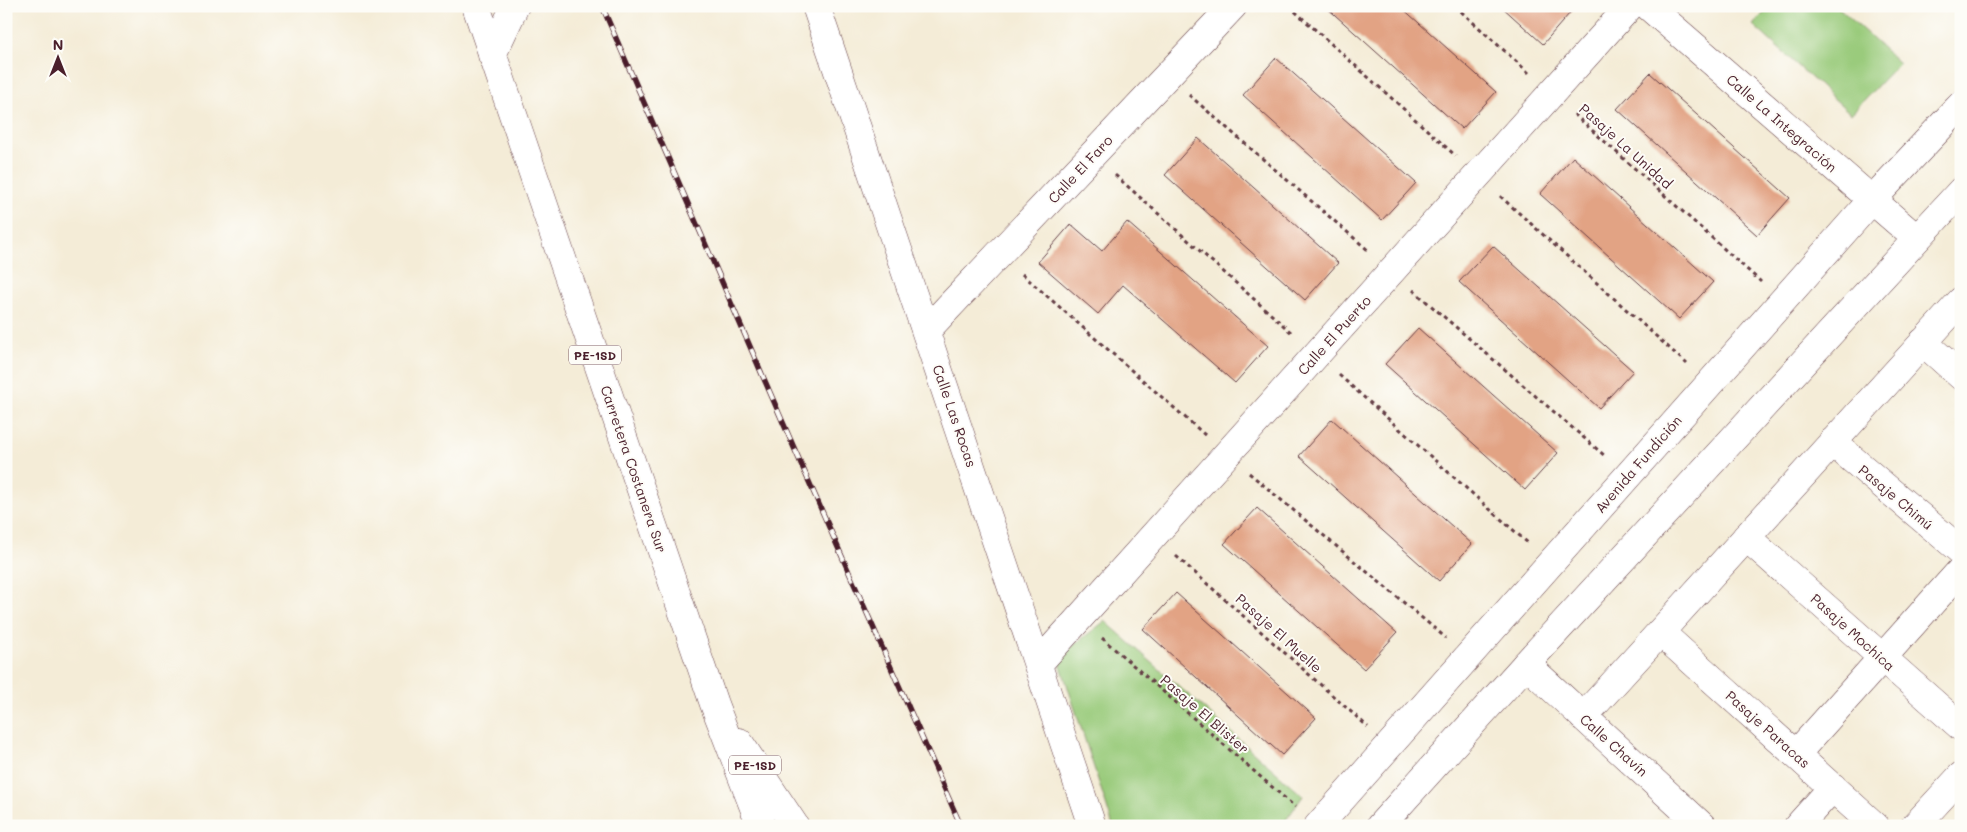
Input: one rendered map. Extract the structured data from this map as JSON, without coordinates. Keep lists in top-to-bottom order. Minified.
{"streets":{"main road":["Calle La Integración","Calle El Faro","Calle El Puerto","PE-1SD","Calle Las Rocas","Avenida Fundición","Carretera Costanera Sur","Pasaje Chimú","Pasaje Mochica","Pasaje Paracas","Calle Chavín"],"path":["Pasaje La Unidad","Pasaje El Muelle","Pasaje El Blister"]},"crossings":[["Calle La Integración","Avenida Fundición"],["Pasaje La Unidad","Calle El Puerto"],["Pasaje La Unidad","Avenida Fundición"],["Calle El Faro","Calle Las Rocas"],["Calle El Puerto","Calle Las Rocas"],["Calle El Puerto","Pasaje El Muelle"],["Calle El Puerto","Pasaje El Blister"],["PE-1SD","Carretera Costanera Sur"],["Avenida Fundición","Pasaje El Muelle"],["Avenida Fundición","Pasaje El Blister"]],"north":"top"}
